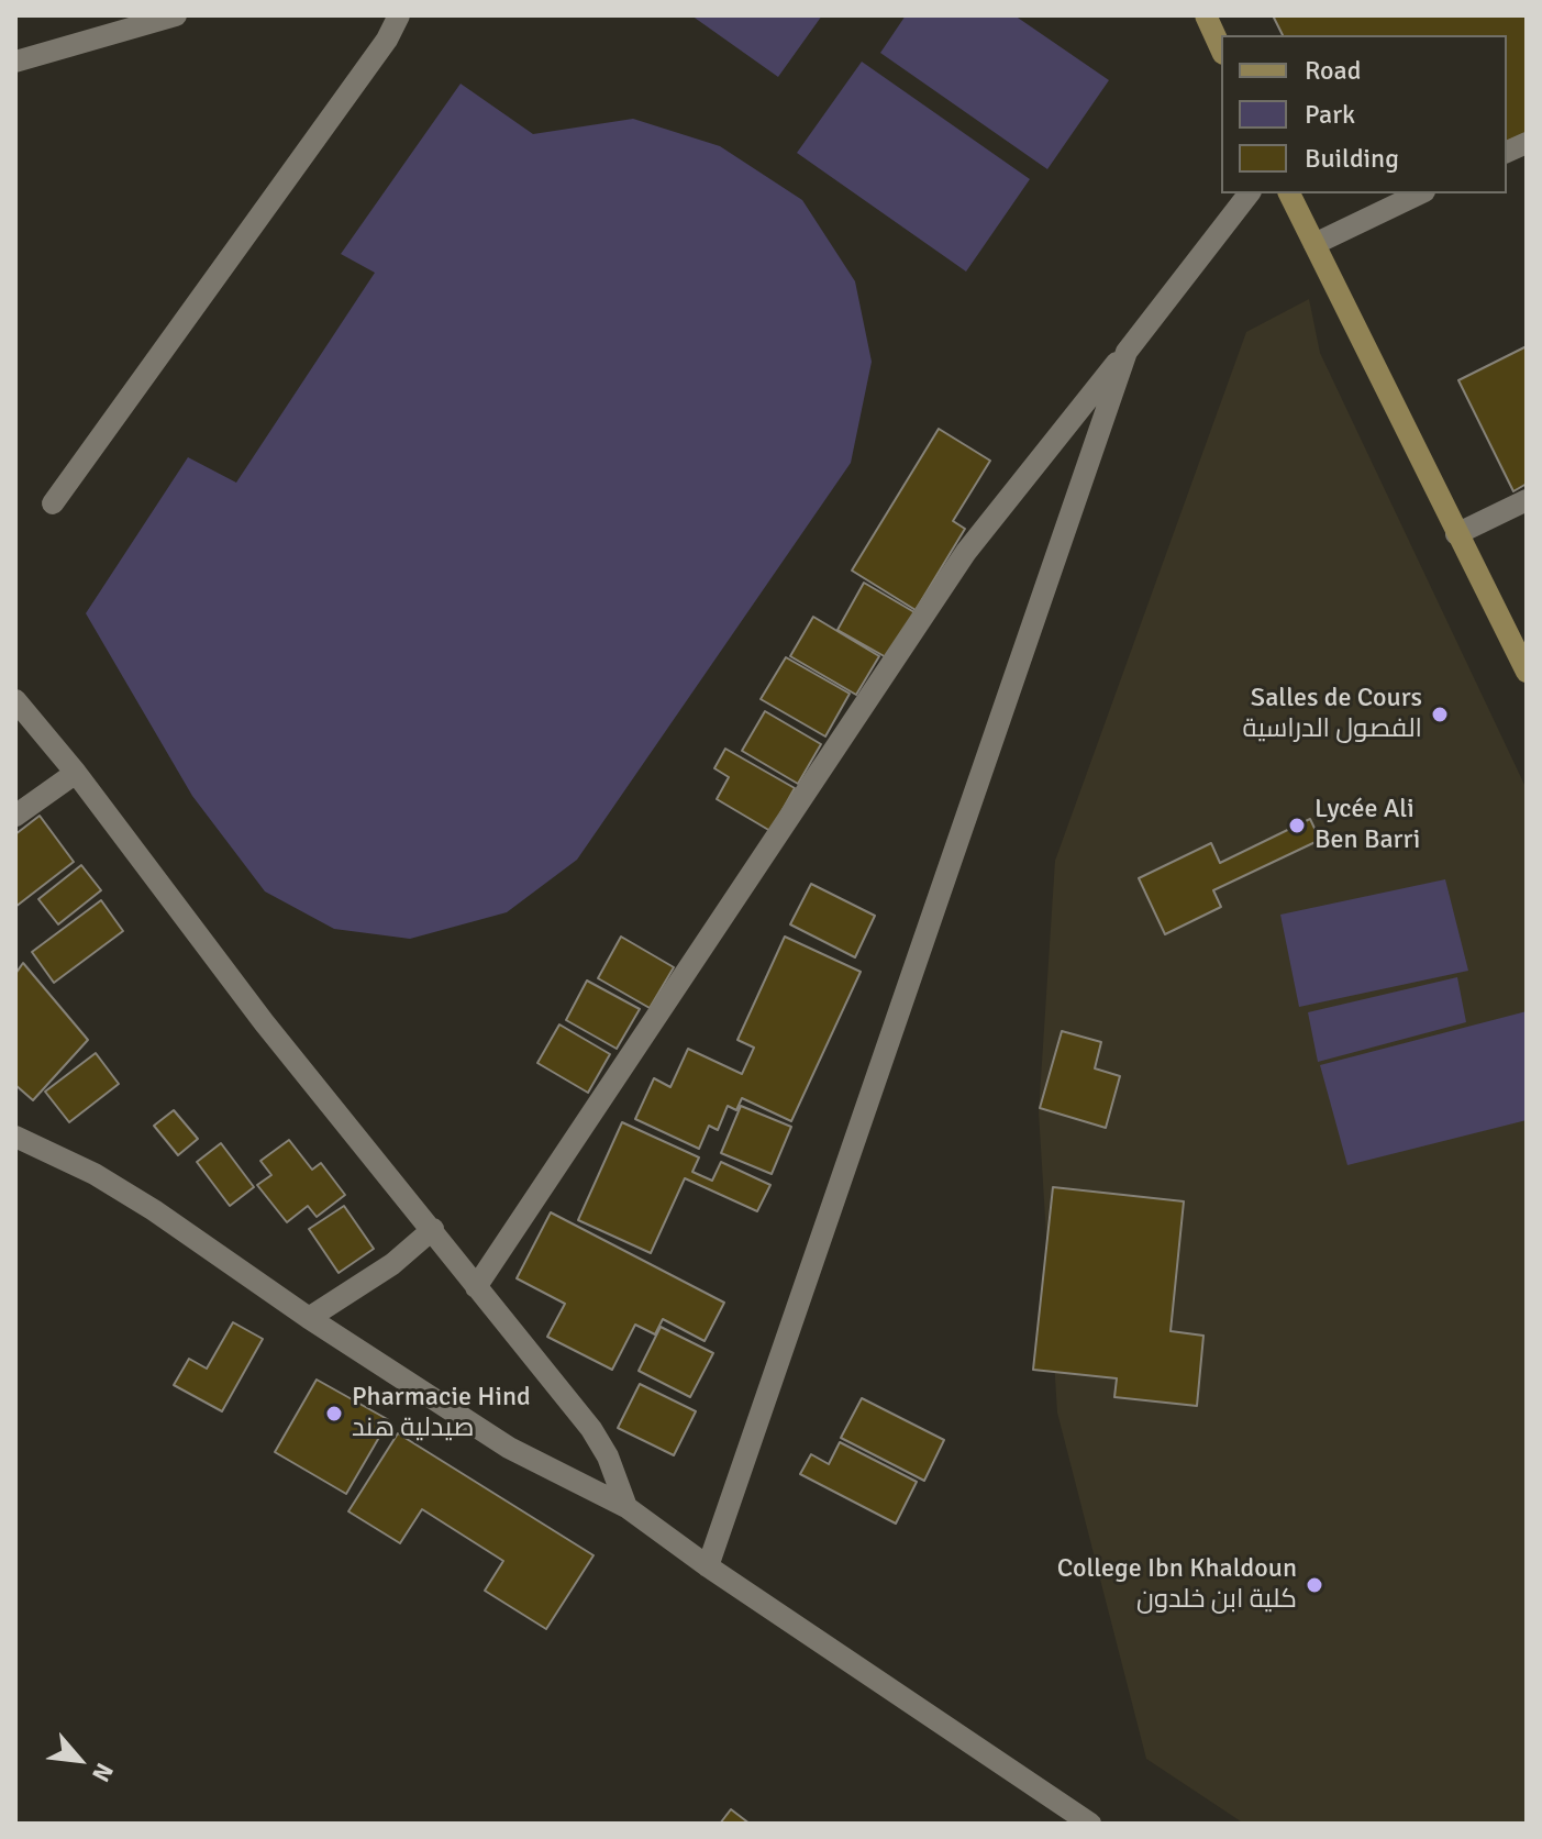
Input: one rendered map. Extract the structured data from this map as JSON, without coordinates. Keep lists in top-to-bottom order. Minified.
{"places":["Salles de Cours الفصول الدراسية","Lycée Ali Ben Barri","Pharmacie Hind صيدلية هند","College Ibn Khaldoun كلية ابن خلدون"],"legend":["Road","Park","Building"],"north":"bottom right"}
